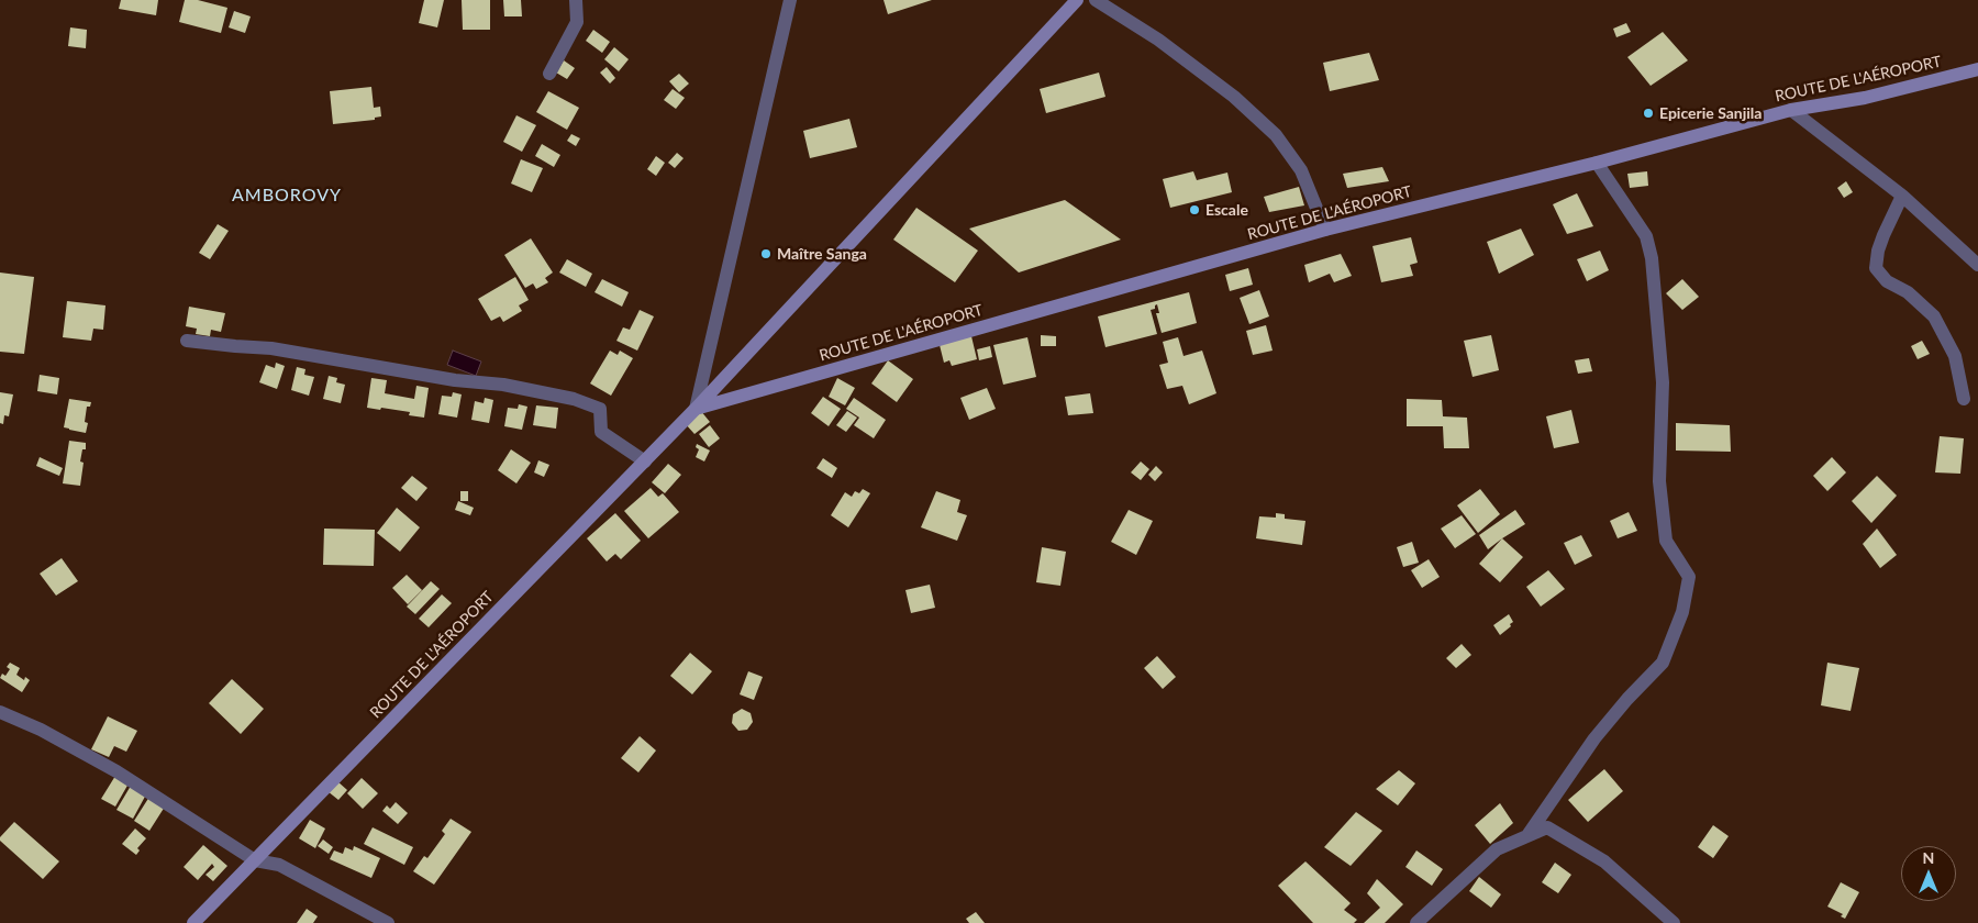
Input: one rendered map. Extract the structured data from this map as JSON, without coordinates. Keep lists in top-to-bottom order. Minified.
{"streets":{"main road":["ROUTE DE L'AÉROPORT"]},"districts":["AMBOROVY"],"places":["Epicerie Sanjila","Escale","Maître Sanga"],"north":"top"}
